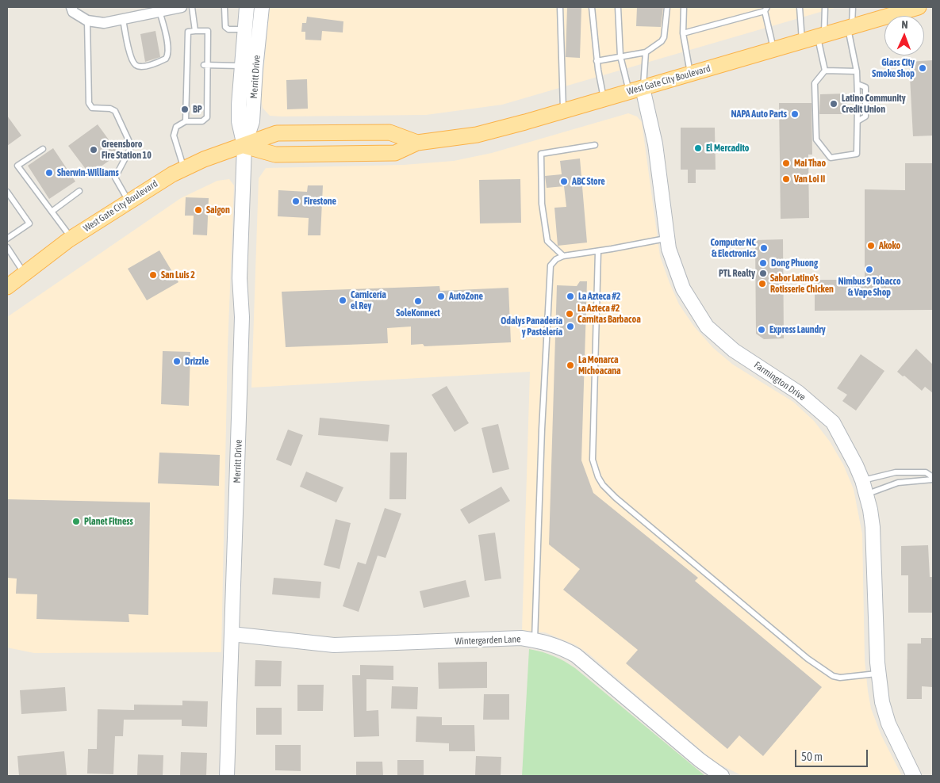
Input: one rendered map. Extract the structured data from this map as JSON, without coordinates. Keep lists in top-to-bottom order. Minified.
{"streets":{"main road":["West Gate City Boulevard"],"street":["Merritt Drive","Farmington Drive","Wintergarden Lane"]},"crossings":[["Merritt Drive","West Gate City Boulevard"],["Merritt Drive","Wintergarden Lane"],["West Gate City Boulevard","Farmington Drive"]],"places":["Glass City Smoke Shop","Latino Community Credit Union","BP","NAPA Auto Parts","El Mercadito","Greensboro Fire Station 10","Mai Thao","Sherwin-Williams","Van Loi II","ABC Store","Firestone","Saigon","Akoko","Computer NC & Electronics","Dong Phuong","Nimbus 9 Tobacco & Vape Shop","PTL Realty","San Luis 2","Sabor Latino's Rotisserie Chicken","AutoZone","La Azteca #2","Carnicería el Rey","SoleKonnect","La Azteca #2 Carnitas Barbacoa","Odalys Panadería y Pastelería","Express Laundry","Drizzle","La Monarca Michoacana","Planet Fitness"],"scale_bar":"50 m","north":"top"}
